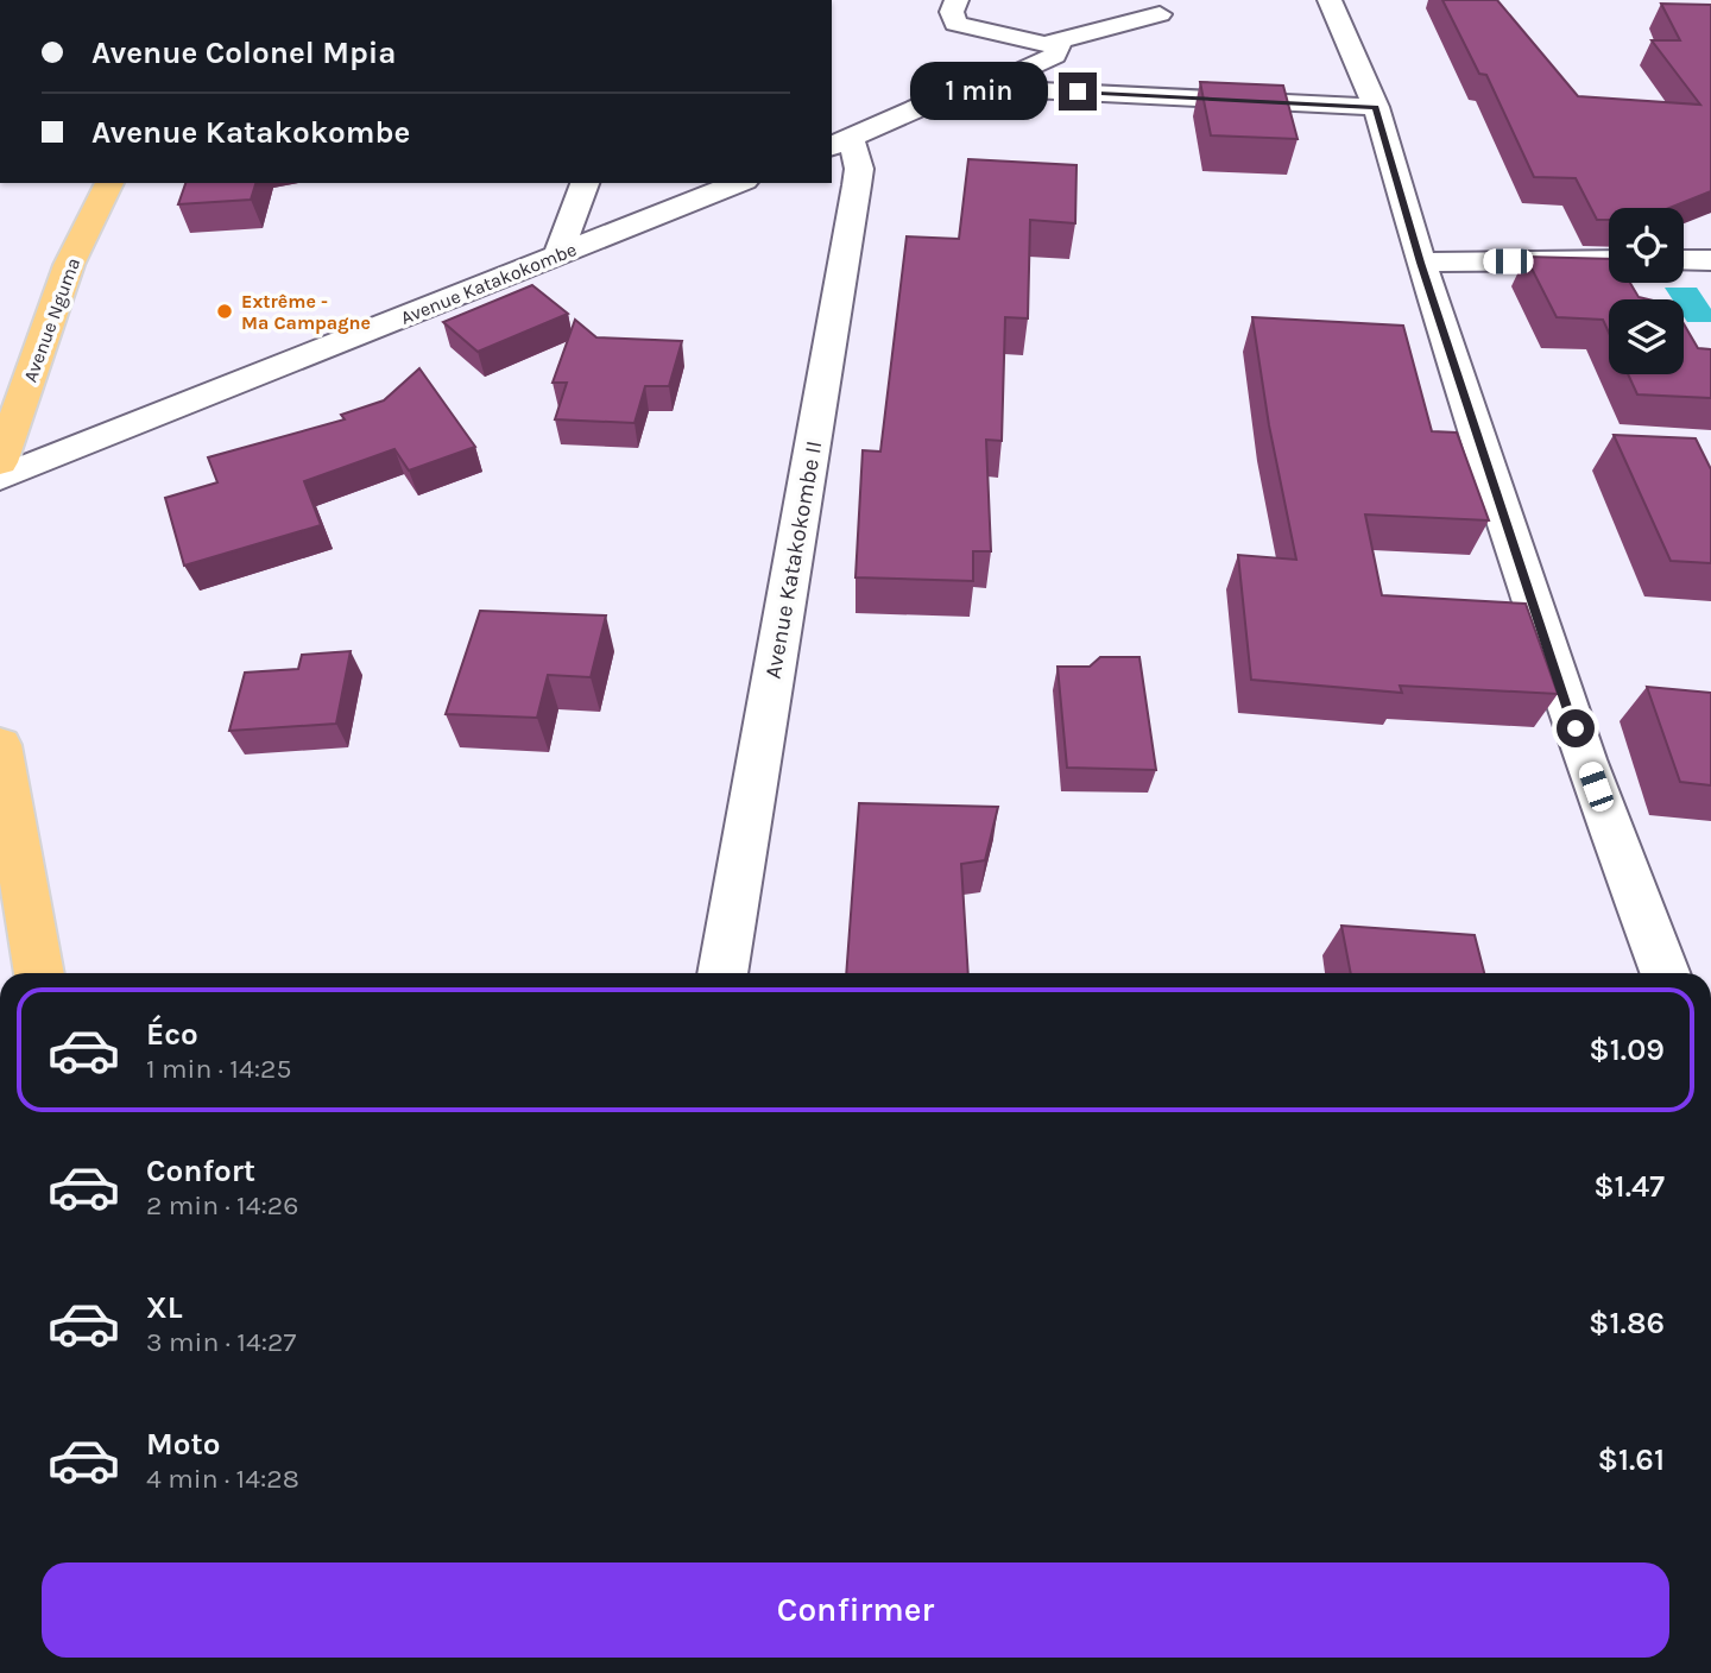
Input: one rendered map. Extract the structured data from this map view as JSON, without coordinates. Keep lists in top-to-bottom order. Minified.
{"streets":{"main road":["Avenue Nguma"],"street":["Avenue Katakokombe","Avenue Katakokombe II"]},"places":["Extrême - Ma Campagne"],"page":{"banner":["Avenue Colonel Mpia","Avenue Katakokombe"],"bubble":"1 min","list":[{"name":"Éco","note":"1 min · 14:25","value":"$1.09"},{"name":"Confort","note":"2 min · 14:26","value":"$1.47"},{"name":"XL","note":"3 min · 14:27","value":"$1.86"},{"name":"Moto","note":"4 min · 14:28","value":"$1.61"}],"buttons":"Confirmer"}}
